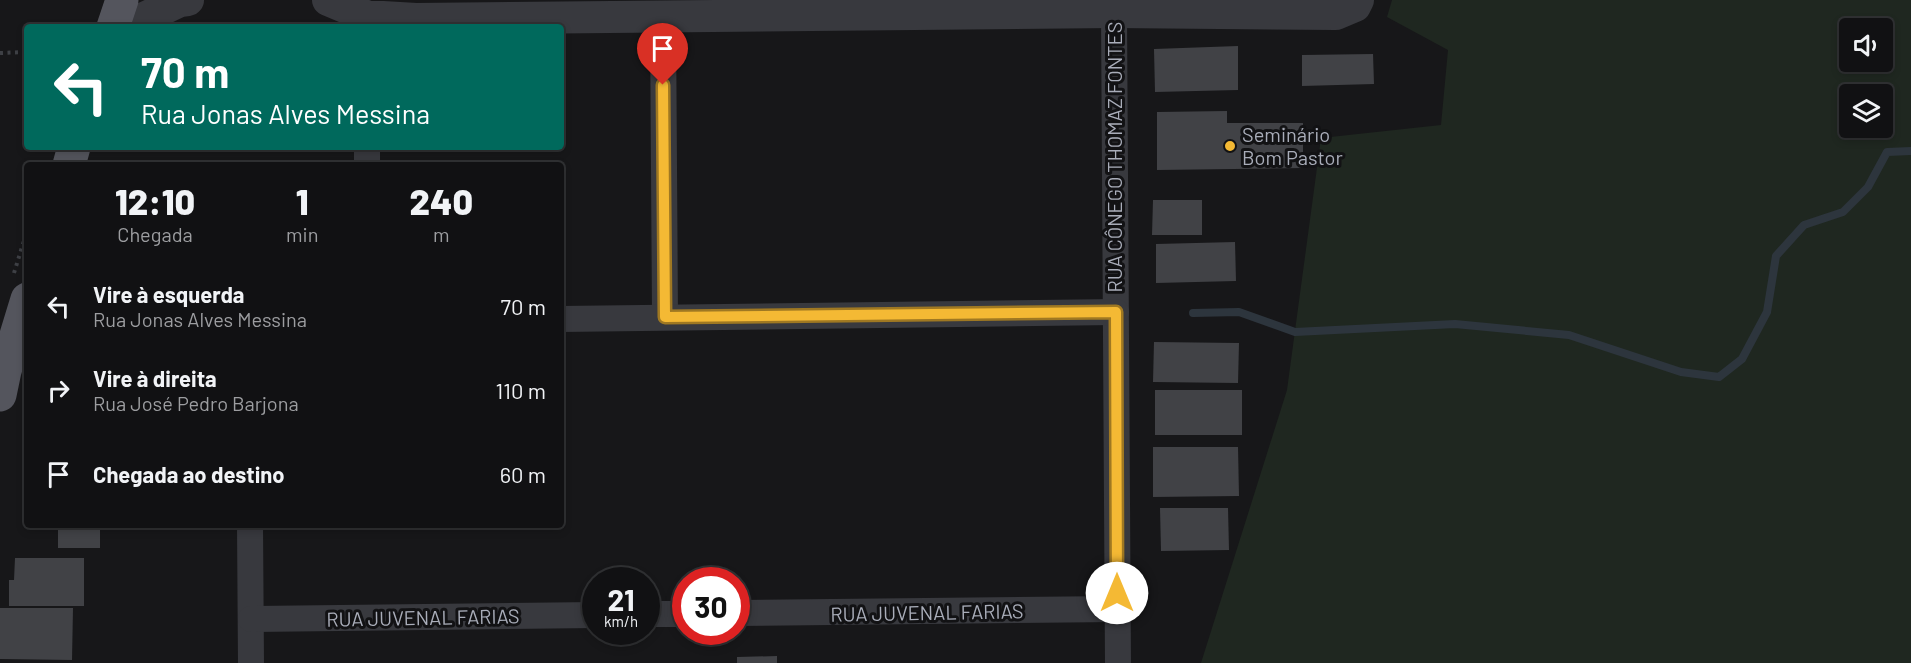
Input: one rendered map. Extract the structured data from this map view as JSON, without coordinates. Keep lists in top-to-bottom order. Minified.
{"streets":{"street":["RUA CÔNEGO THOMAZ FONTES","RUA JUVENAL FARIAS"]},"crossings":[["RUA CÔNEGO THOMAZ FONTES","RUA JUVENAL FARIAS"]],"places":["Seminário Bom Pastor"],"page":{"turn":["70 m","Rua Jonas Alves Messina"],"eta":["12:10","Chegada","1","min","240","m"],"list":[{"name":"Vire à esquerda","note":"Rua Jonas Alves Messina","value":"70 m"},{"name":"Vire à direita","note":"Rua José Pedro Barjona","value":"110 m"},{"name":"Chegada ao destino","value":"60 m"}],"speed":"21 km/h","limit":"30"}}
